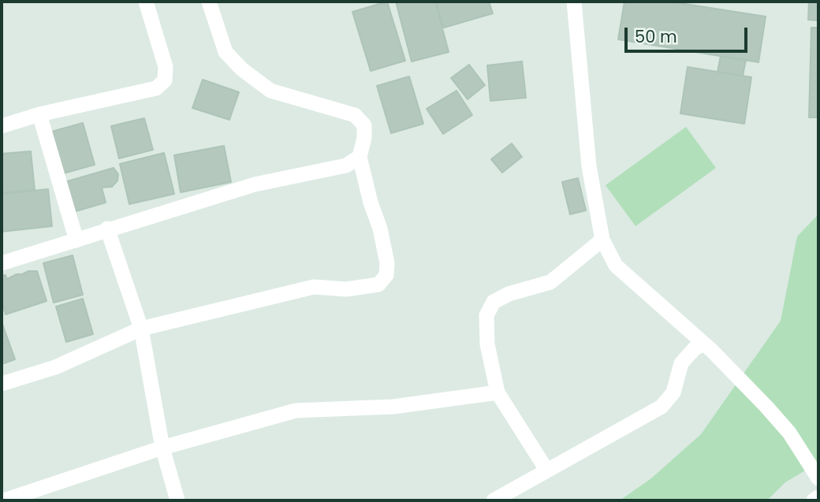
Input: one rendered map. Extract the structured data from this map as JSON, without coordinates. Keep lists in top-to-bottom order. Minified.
{"scale_bar":"50 m"}
